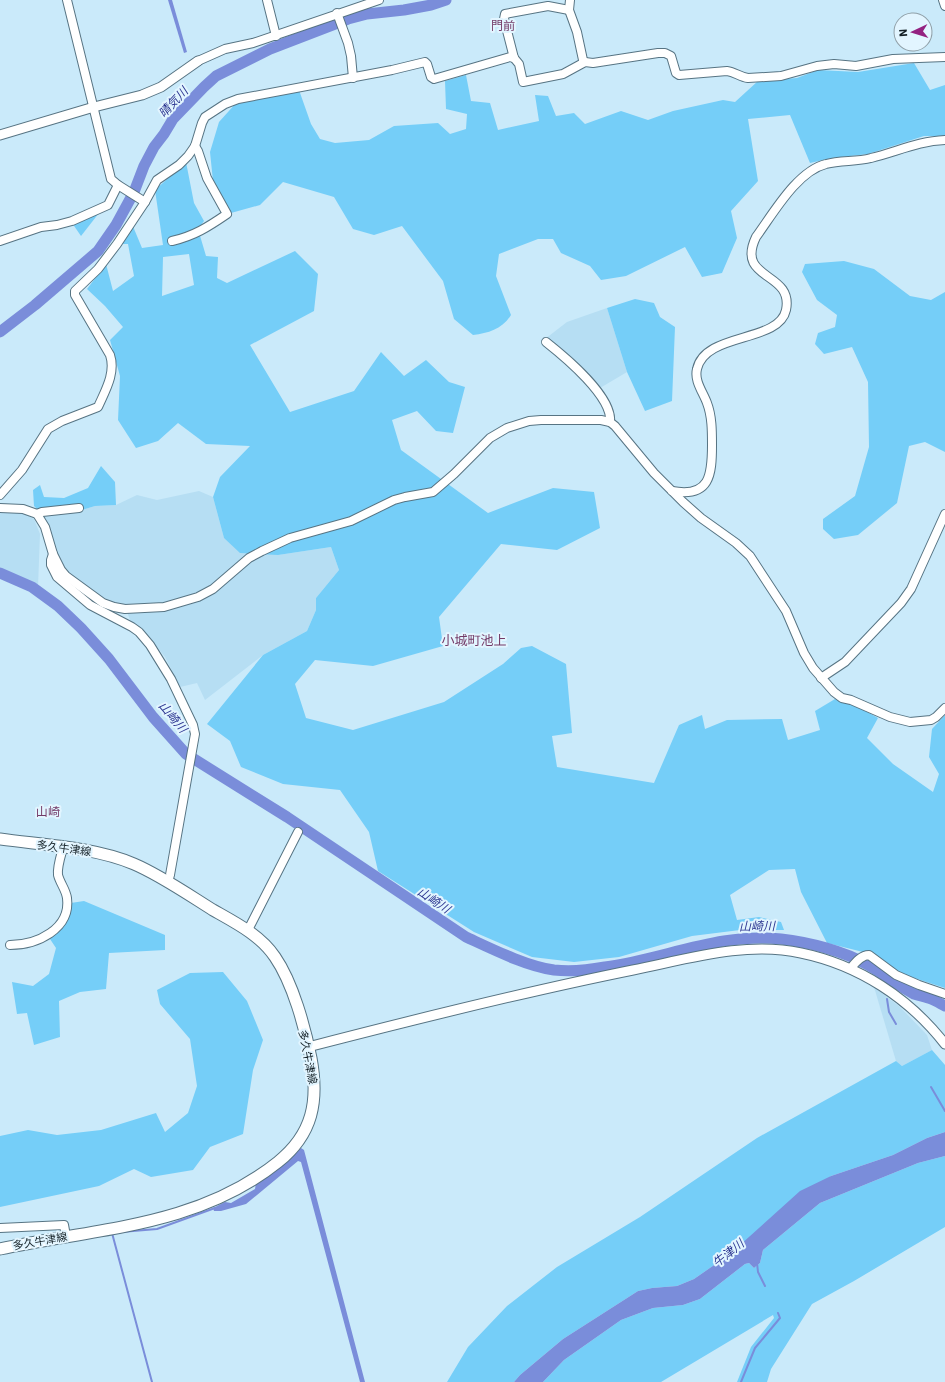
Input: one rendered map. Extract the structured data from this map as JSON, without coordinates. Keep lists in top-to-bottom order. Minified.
{"streets":{"main road":["多久牛津線"]},"districts":["門前","小城町池上","山崎"],"water":["晴気川","山崎川","牛津川"],"north":"left"}
